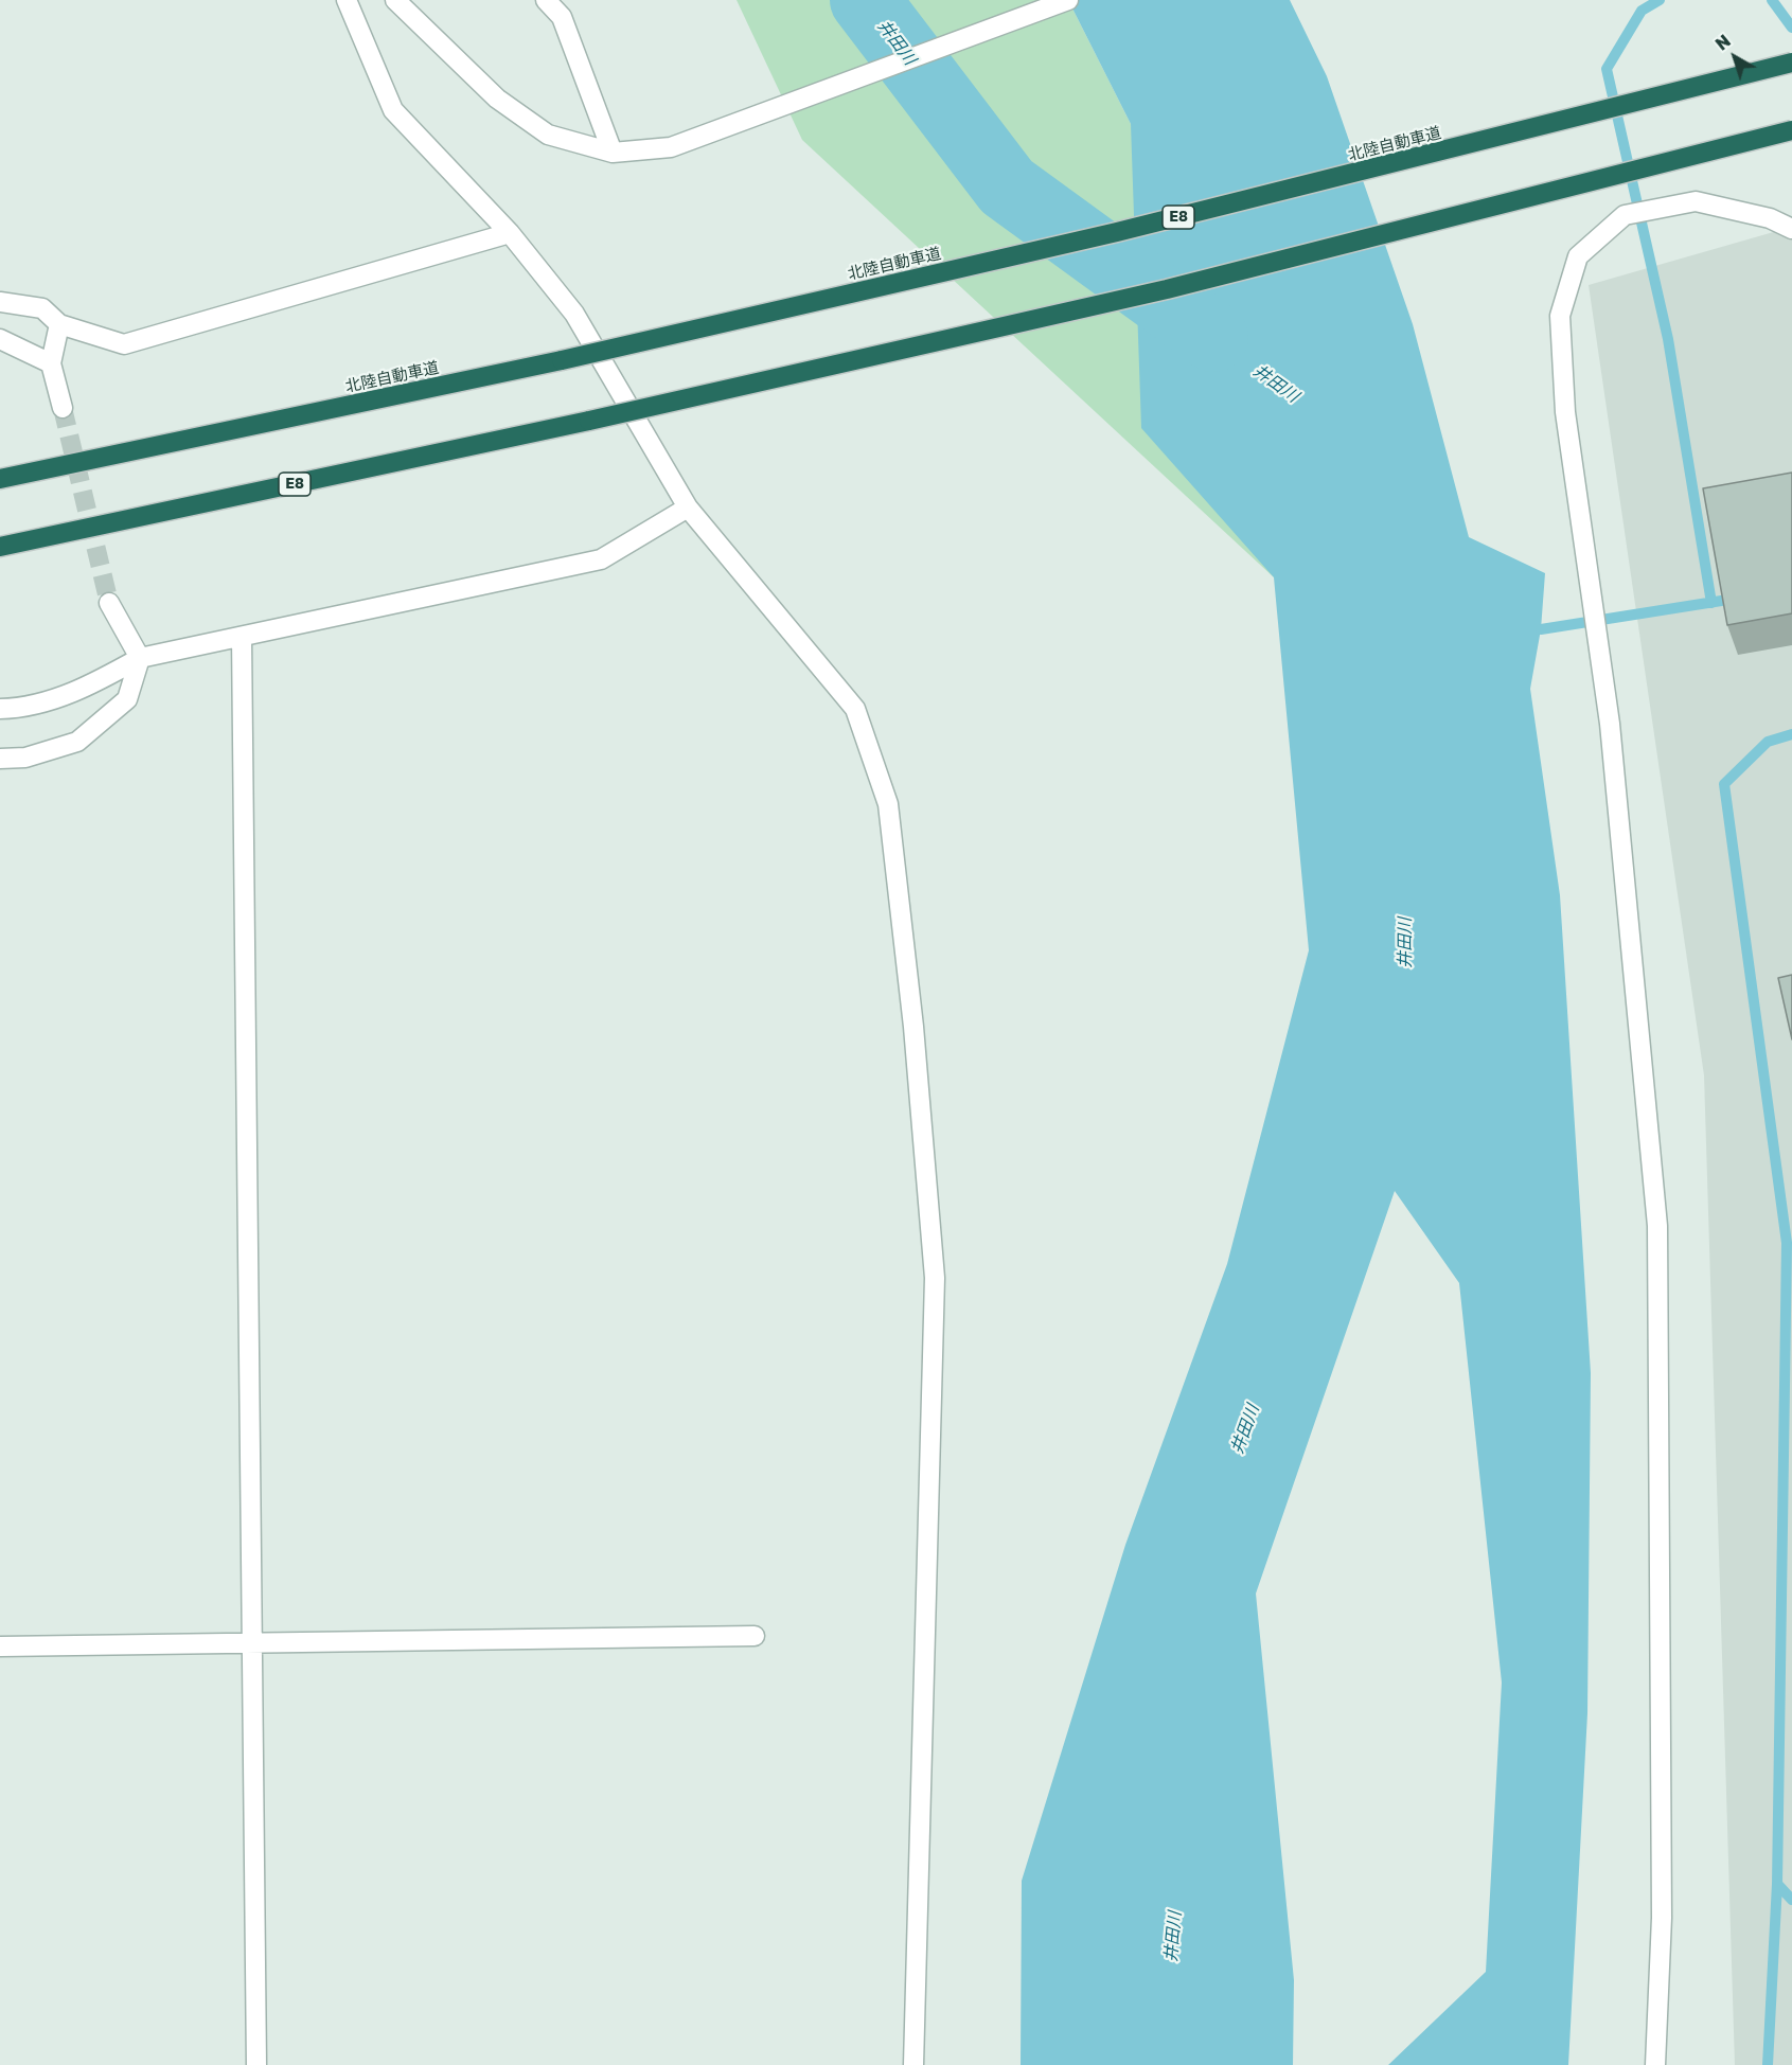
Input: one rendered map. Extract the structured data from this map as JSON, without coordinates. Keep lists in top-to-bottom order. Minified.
{"streets":{"highway":["北陸自動車道","E8"]},"water":["井田川"],"north":"top left"}
